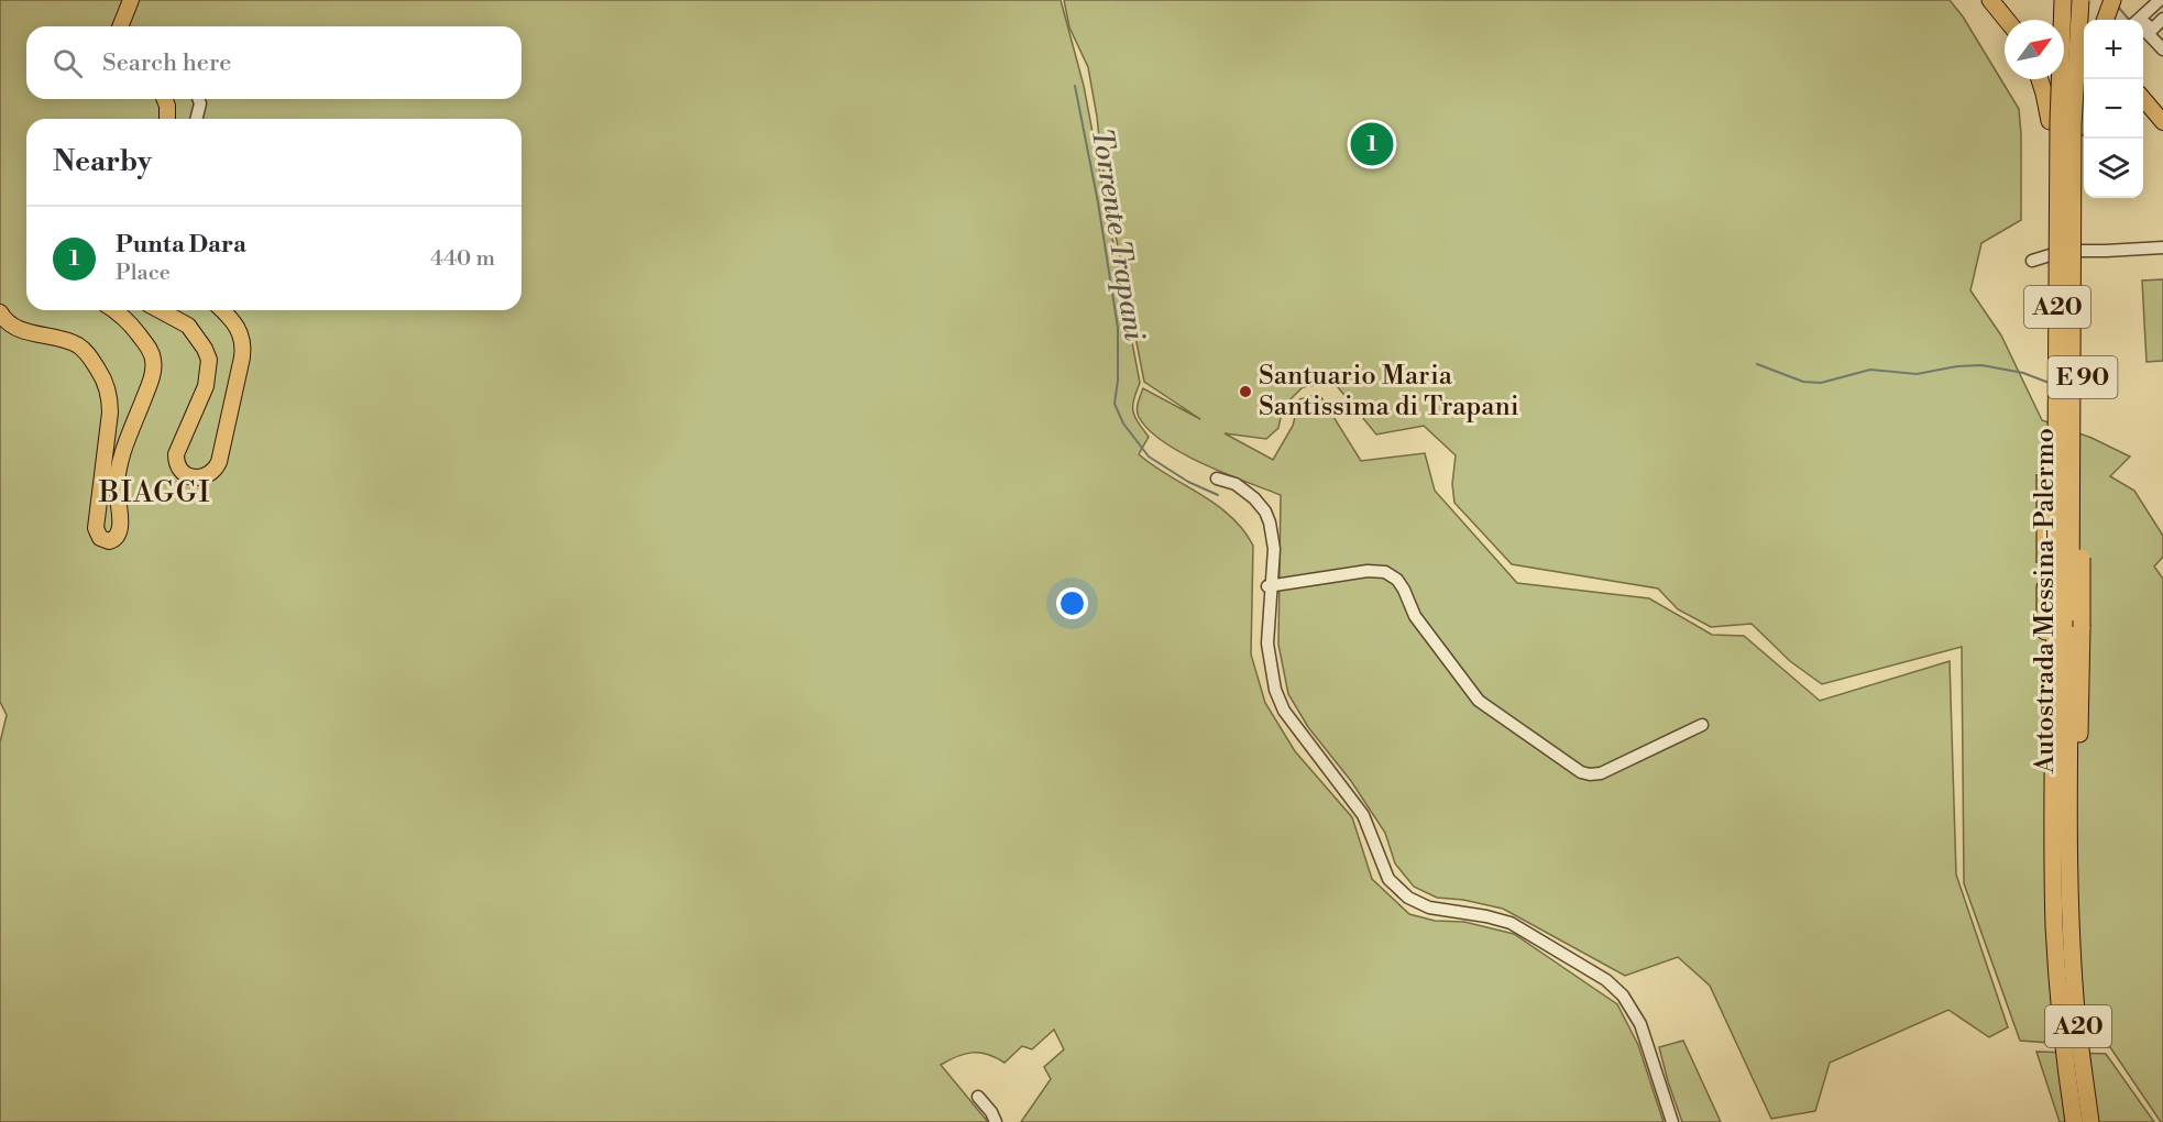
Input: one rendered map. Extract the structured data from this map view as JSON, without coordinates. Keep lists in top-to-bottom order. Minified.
{"streets":{"highway":["A20","E 90","Autostrada Messina-Palermo"]},"crossings":[["E 90","Autostrada Messina-Palermo"]],"districts":["BIAGGI"],"water":["Torrente Trapani"],"places":["Santuario Maria Santissima di Trapani"],"north":"top right","page":{"map_buttons":["+","−"],"search":"Search here","heading":"Nearby","pins":"1","list":[{"mark":"1","name":"Punta Dara","note":"Place","value":"440 m"}]}}
